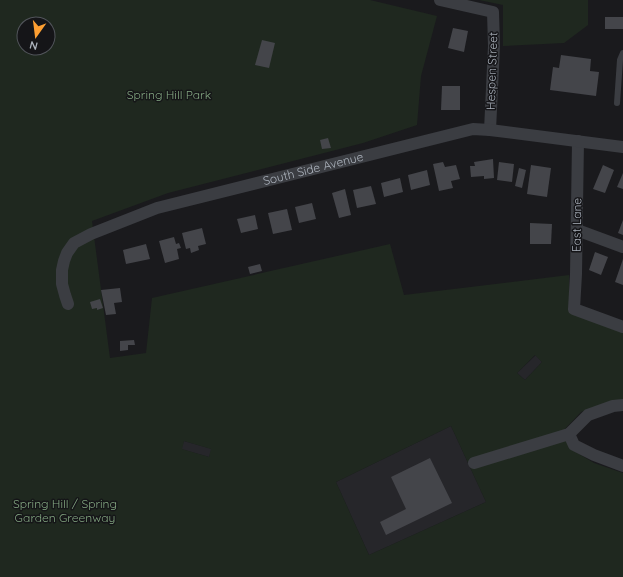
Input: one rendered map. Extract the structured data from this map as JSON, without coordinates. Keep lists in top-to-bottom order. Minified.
{"streets":{"street":["Hespen Street","South Side Avenue","East Lane"]},"crossings":[["Hespen Street","South Side Avenue"],["South Side Avenue","East Lane"]],"parks":["Spring Hill Park","Spring Hill / Spring Garden Greenway"],"north":"bottom"}
